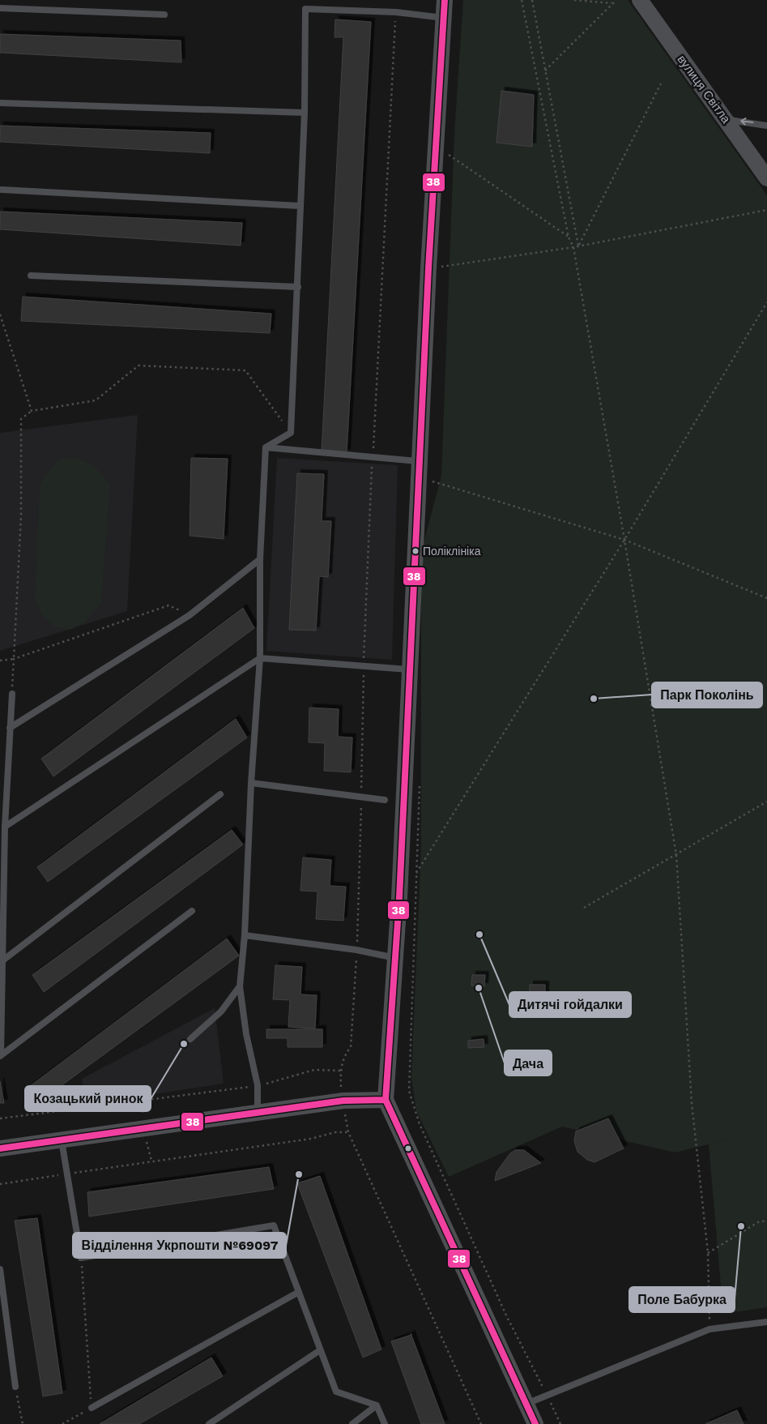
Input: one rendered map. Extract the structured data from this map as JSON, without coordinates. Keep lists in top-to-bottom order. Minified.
{"streets":{"street":["вулиця Світла"]},"places":["Поліклініка","Парк Поколінь","Дитячі гойдалки","Дача","Козацький ринок","Відділення Укрпошти №69097","Поле Бабурка"],"lines":["transit line 38"]}
